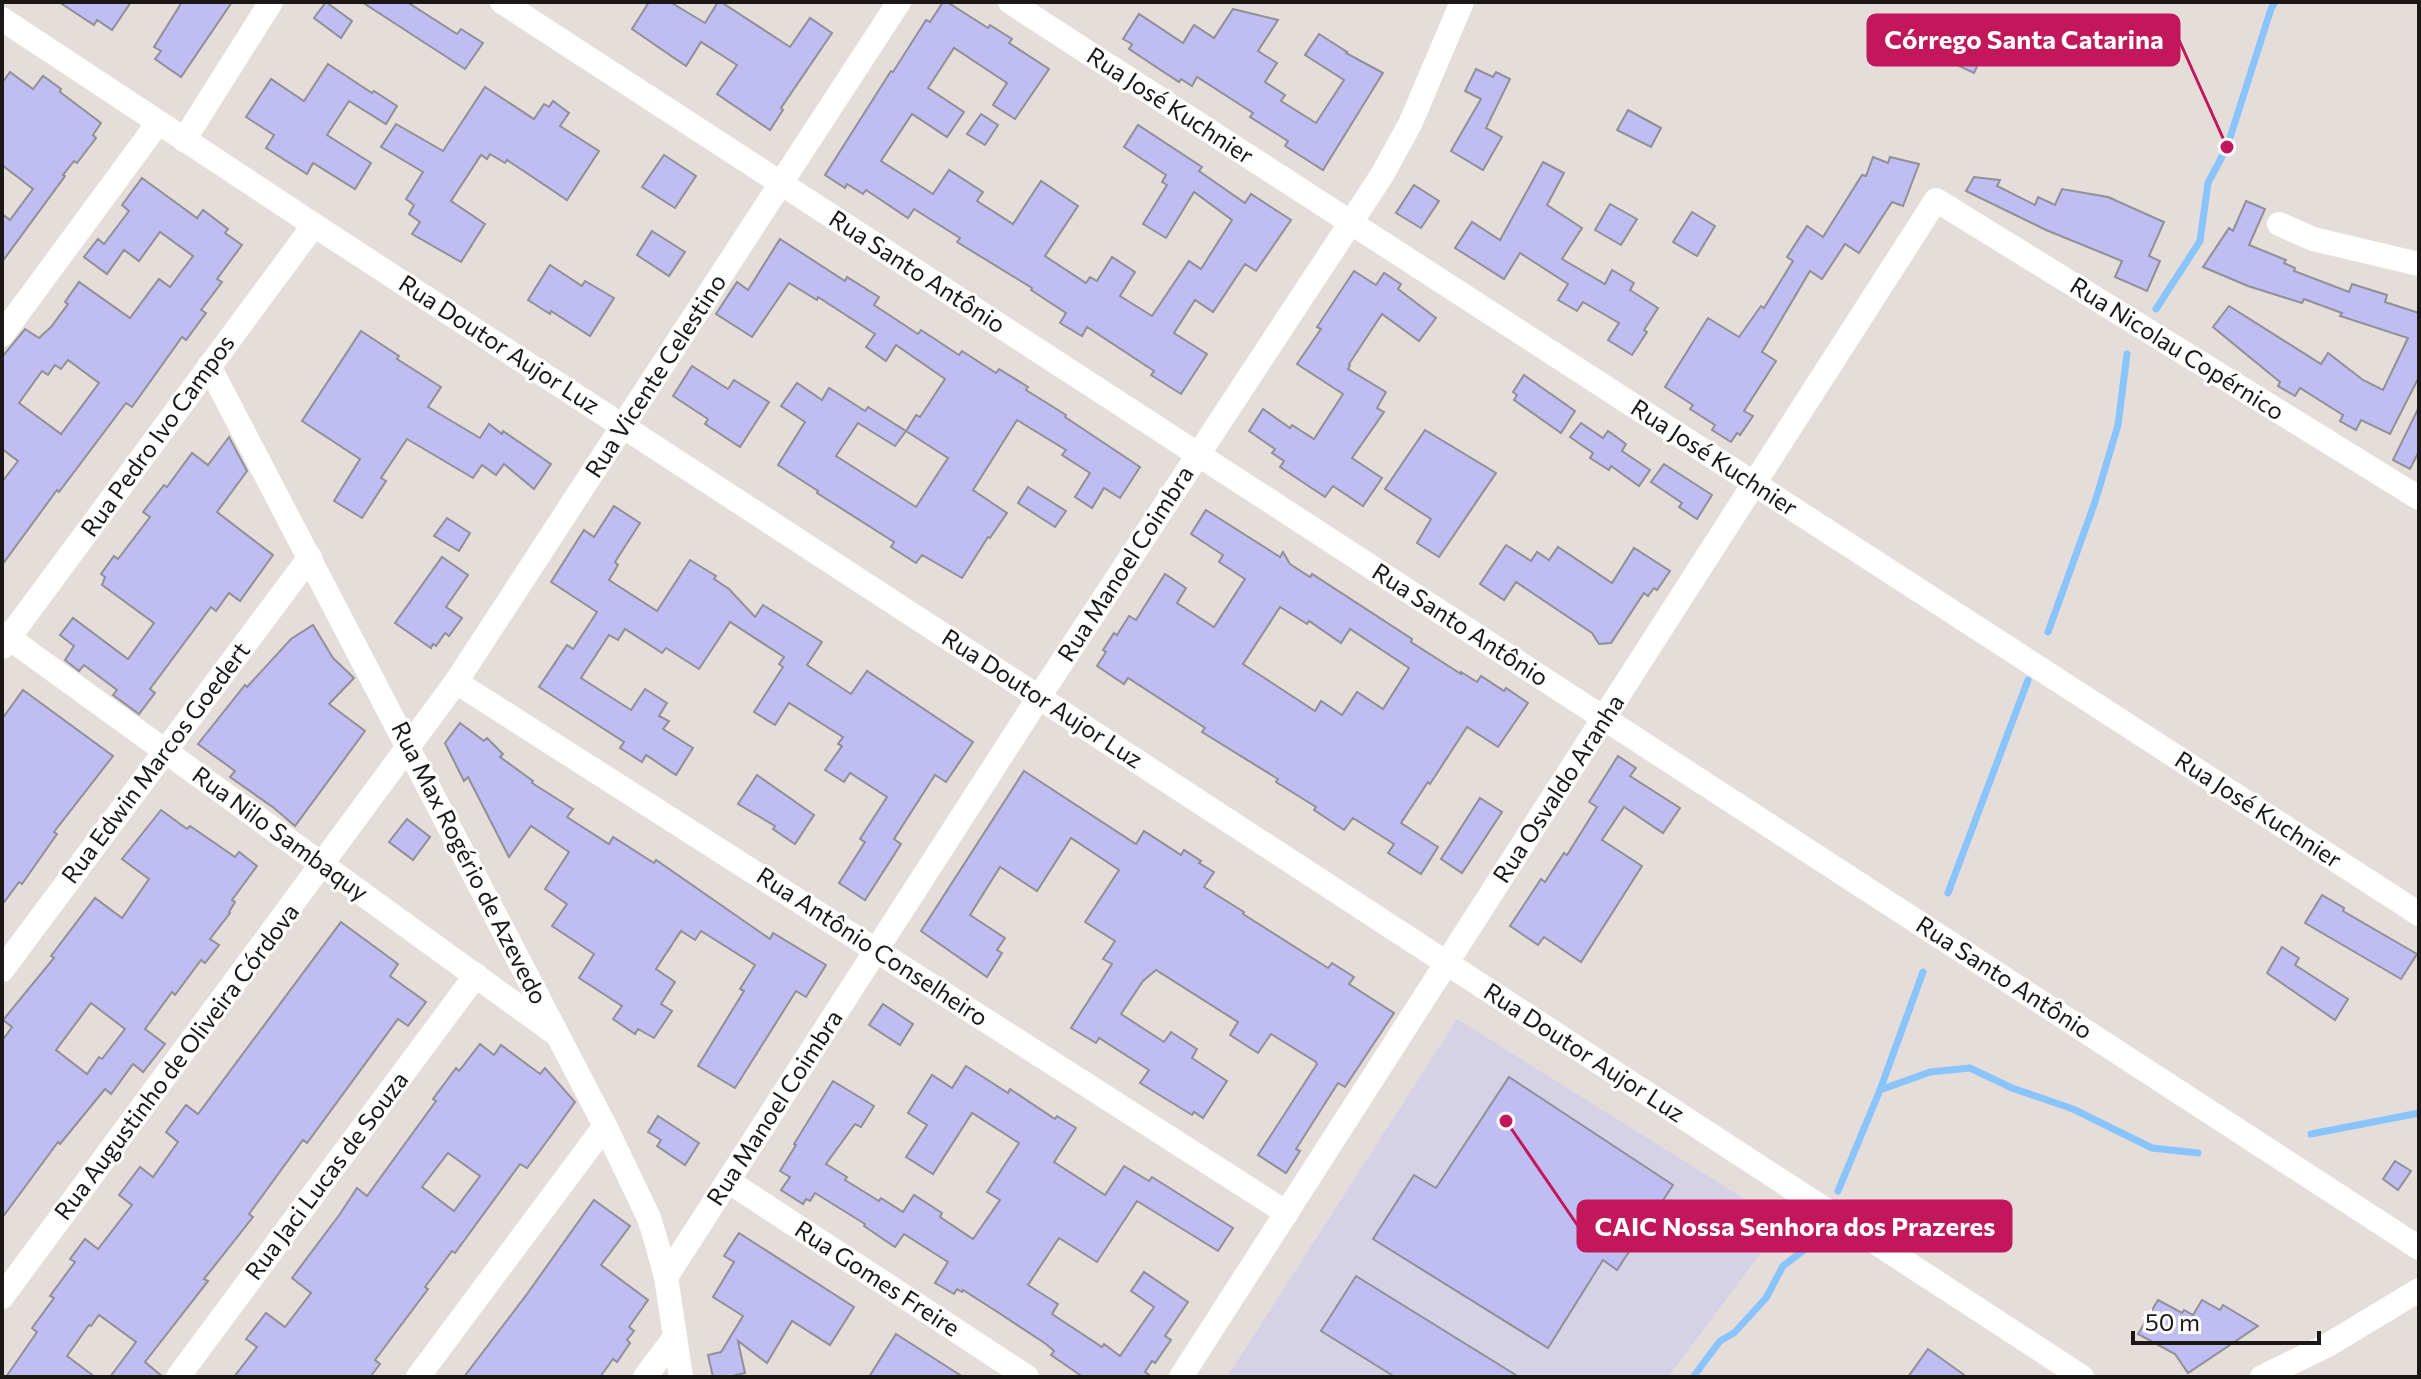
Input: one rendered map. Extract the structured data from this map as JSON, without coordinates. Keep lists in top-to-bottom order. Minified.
{"streets":{"street":["Rua José Kuchnier","Rua Santo Antônio","Rua Doutor Aujor Luz","Rua Nicolau Copérnico","Rua Vicente Celestino","Rua Pedro Ivo Campos","Rua Manoel Coimbra","Rua Edwin Marcos Goedert","Rua Osvaldo Aranha","Rua Nilo Sambaquy","Rua Max Rogério de Azevedo","Rua Antônio Conselheiro","Rua Augustinho de Oliveira Córdova","Rua Jaci Lucas de Souza","Rua Gomes Freire"]},"crossings":[["Rua José Kuchnier","Rua Manoel Coimbra"],["Rua José Kuchnier","Rua Osvaldo Aranha"],["Rua Santo Antônio","Rua Vicente Celestino"],["Rua Santo Antônio","Rua Manoel Coimbra"],["Rua Santo Antônio","Rua Osvaldo Aranha"],["Rua Doutor Aujor Luz","Rua Vicente Celestino"],["Rua Doutor Aujor Luz","Rua Pedro Ivo Campos"],["Rua Doutor Aujor Luz","Rua Manoel Coimbra"],["Rua Doutor Aujor Luz","Rua Osvaldo Aranha"],["Rua Nicolau Copérnico","Rua Osvaldo Aranha"],["Rua Vicente Celestino","Rua Max Rogério de Azevedo"],["Rua Vicente Celestino","Rua Antônio Conselheiro"],["Rua Vicente Celestino","Rua Augustinho de Oliveira Córdova"],["Rua Pedro Ivo Campos","Rua Nilo Sambaquy"],["Rua Pedro Ivo Campos","Rua Max Rogério de Azevedo"],["Rua Manoel Coimbra","Rua Max Rogério de Azevedo"],["Rua Manoel Coimbra","Rua Antônio Conselheiro"],["Rua Manoel Coimbra","Rua Gomes Freire"],["Rua Edwin Marcos Goedert","Rua Nilo Sambaquy"],["Rua Edwin Marcos Goedert","Rua Max Rogério de Azevedo"],["Rua Osvaldo Aranha","Rua Antônio Conselheiro"],["Rua Nilo Sambaquy","Rua Max Rogério de Azevedo"],["Rua Nilo Sambaquy","Rua Augustinho de Oliveira Córdova"],["Rua Nilo Sambaquy","Rua Jaci Lucas de Souza"],["Rua Max Rogério de Azevedo","Rua Augustinho de Oliveira Córdova"]],"places":["Córrego Santa Catarina","CAIC Nossa Senhora dos Prazeres"],"scale_bar":"50 m"}
